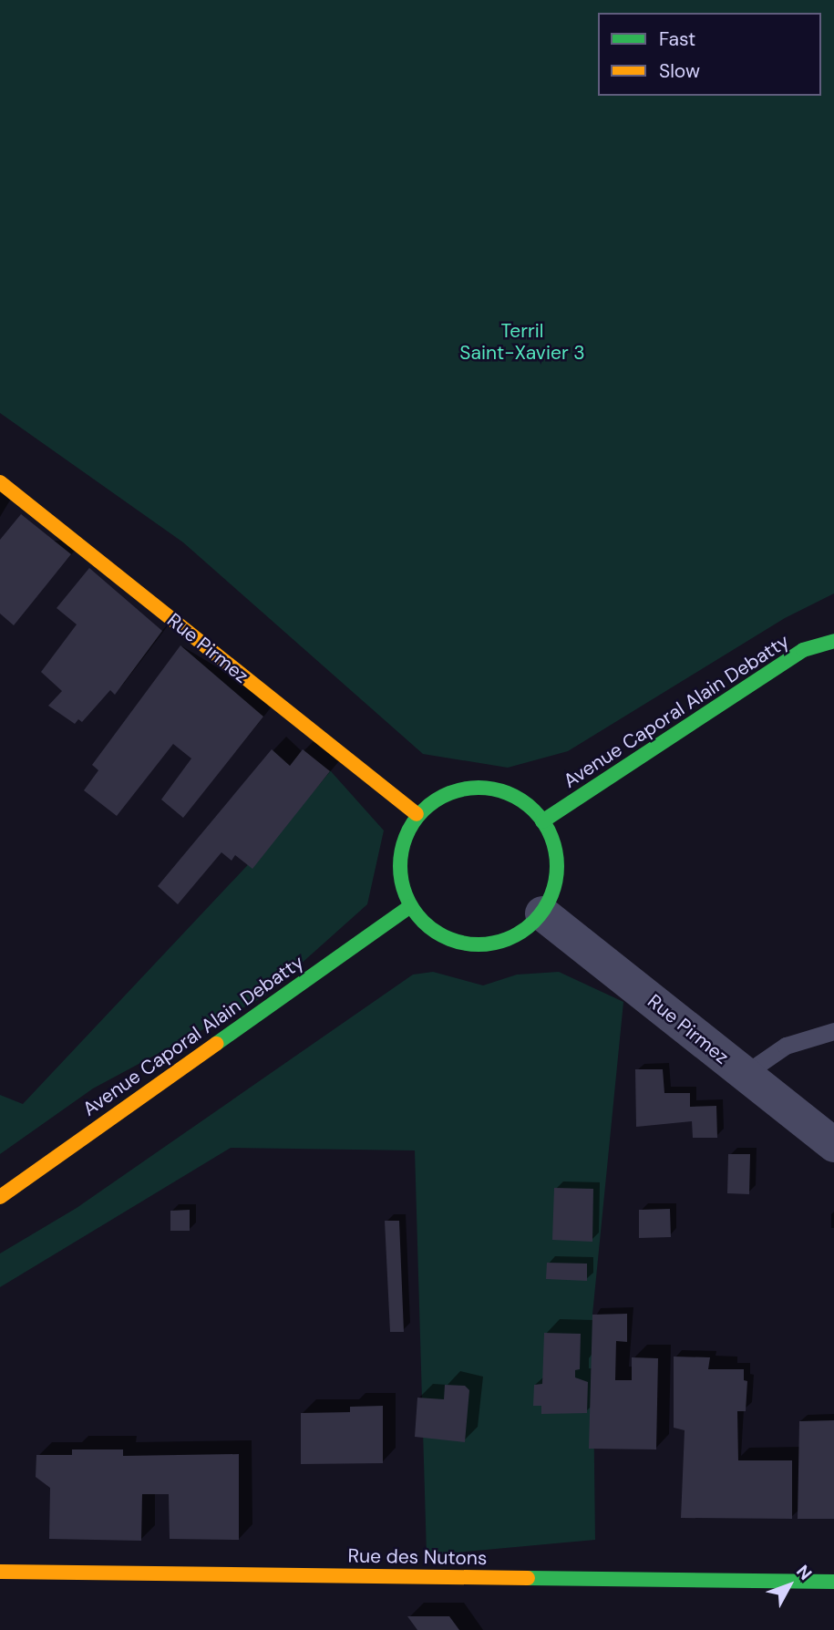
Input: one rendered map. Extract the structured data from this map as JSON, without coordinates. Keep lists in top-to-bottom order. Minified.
{"streets":{"main road":["Rue Pirmez","Avenue Caporal Alain Debatty","Rue des Nutons"]},"crossings":[["Rue Pirmez","Avenue Caporal Alain Debatty"]],"parks":["Terril Saint-Xavier 3"],"legend":["Fast","Slow"],"north":"top right"}
